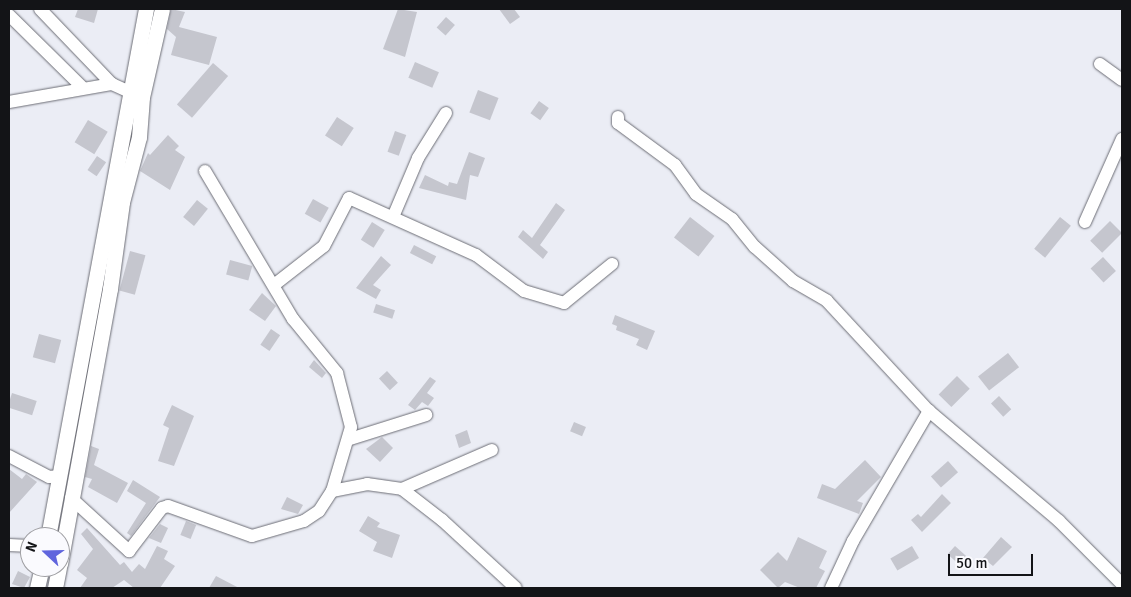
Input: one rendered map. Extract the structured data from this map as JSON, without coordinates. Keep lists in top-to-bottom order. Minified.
{"scale_bar":"50 m","north":"left"}
